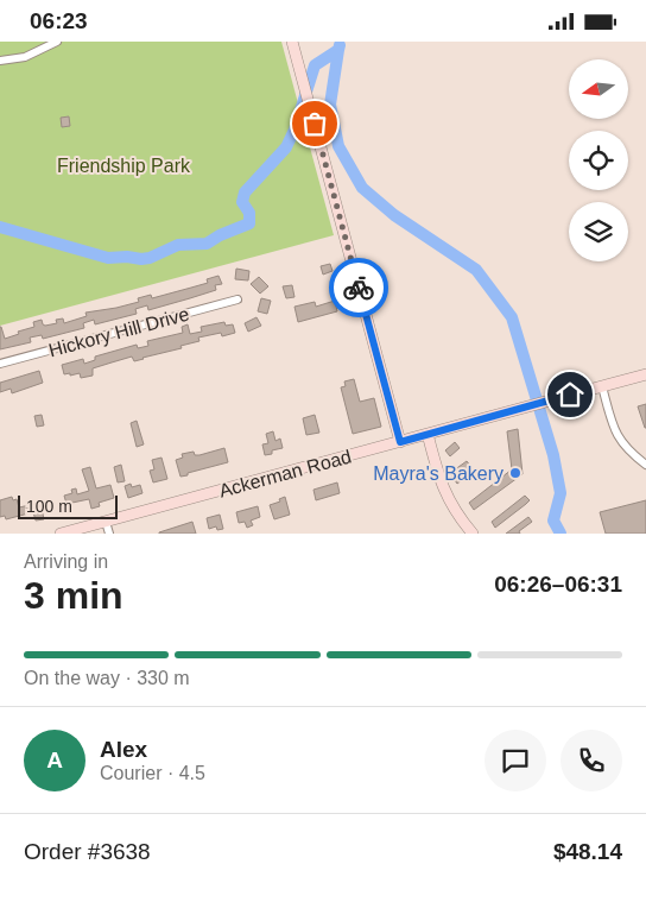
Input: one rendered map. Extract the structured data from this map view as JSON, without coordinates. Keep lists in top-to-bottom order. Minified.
{"streets":{"street":["Hickory Hill Drive","Ackerman Road"]},"parks":["Friendship Park"],"places":["Mayra's Bakery"],"scale_bar":"100 m","north":"left","page":{"status":"06:23","scale":"100 m","heading":["3 min","Arriving in","06:26–06:31"],"panel":["Alex","Courier · 4.5","Order #3638","$48.14"],"bar":"On the way · 330 m","round":"A"}}
